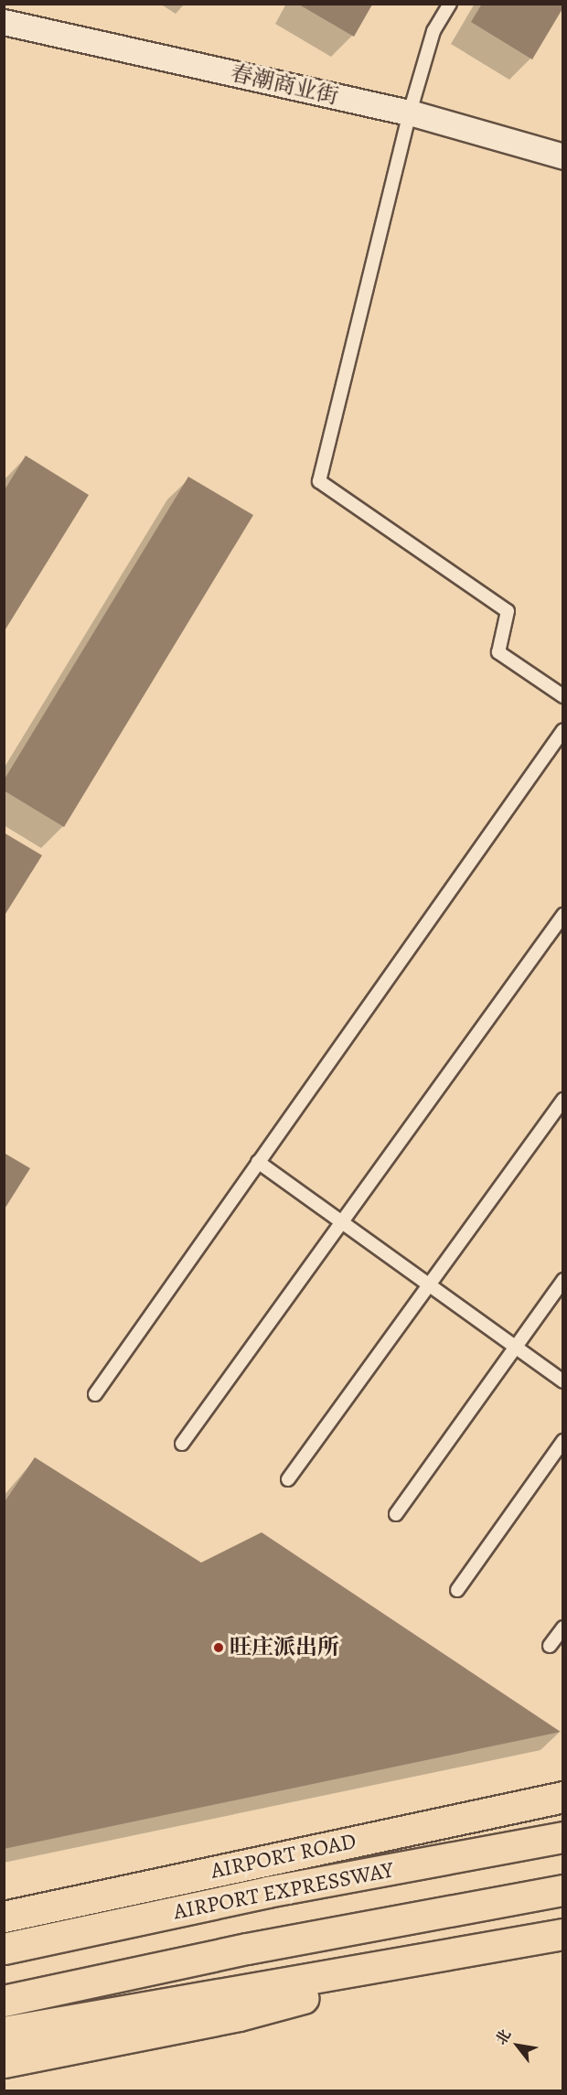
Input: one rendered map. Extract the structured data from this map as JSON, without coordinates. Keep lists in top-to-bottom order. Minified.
{"streets":{"main road":["AIRPORT ROAD","AIRPORT EXPRESSWAY"],"street":["春潮商业街"]},"places":["旺庄派出所"],"north":"top left"}
